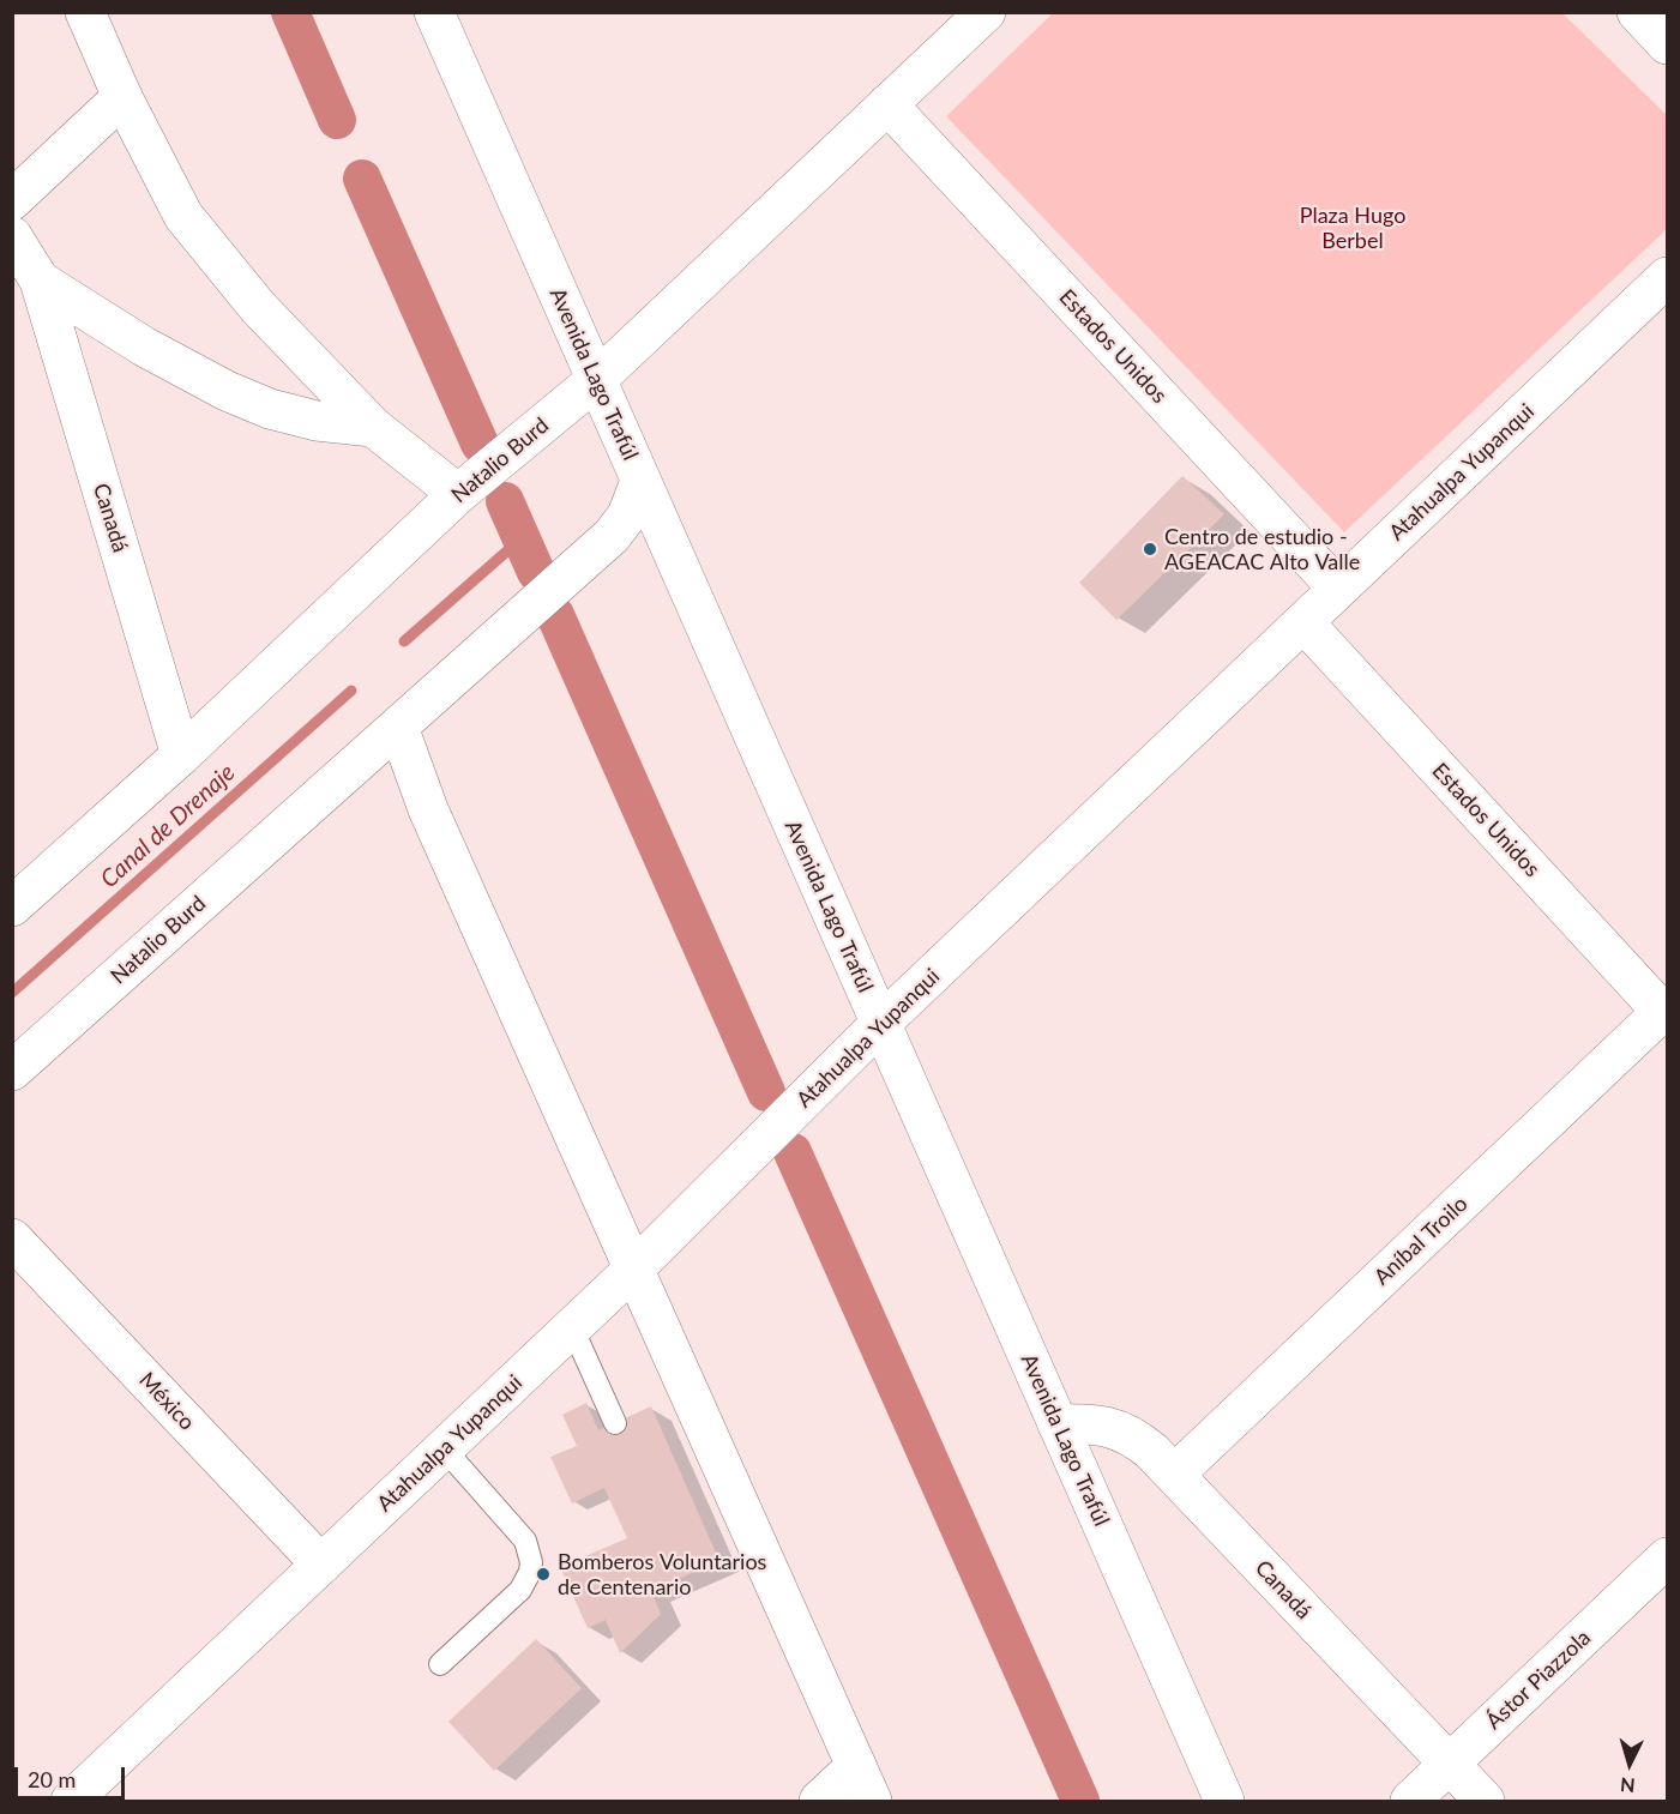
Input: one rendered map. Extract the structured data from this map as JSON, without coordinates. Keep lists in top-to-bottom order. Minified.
{"streets":{"street":["Estados Unidos","Avenida Lago Trafúl","Natalio Burd","Atahualpa Yupanqui","Canadá","Aníbal Troilo","México","Ástor Piazzola"]},"crossings":[["Estados Unidos","Natalio Burd"],["Estados Unidos","Atahualpa Yupanqui"],["Estados Unidos","Aníbal Troilo"],["Avenida Lago Trafúl","Natalio Burd"],["Avenida Lago Trafúl","Atahualpa Yupanqui"],["Avenida Lago Trafúl","Canadá"],["Natalio Burd","Canadá"],["Atahualpa Yupanqui","México"],["Canadá","Aníbal Troilo"],["Canadá","Ástor Piazzola"]],"water":["Canal de Drenaje"],"parks":["Plaza Hugo Berbel"],"places":["Centro de estudio - AGEACAC Alto Valle","Bomberos Voluntarios de Centenario"],"scale_bar":"20 m","north":"bottom"}
